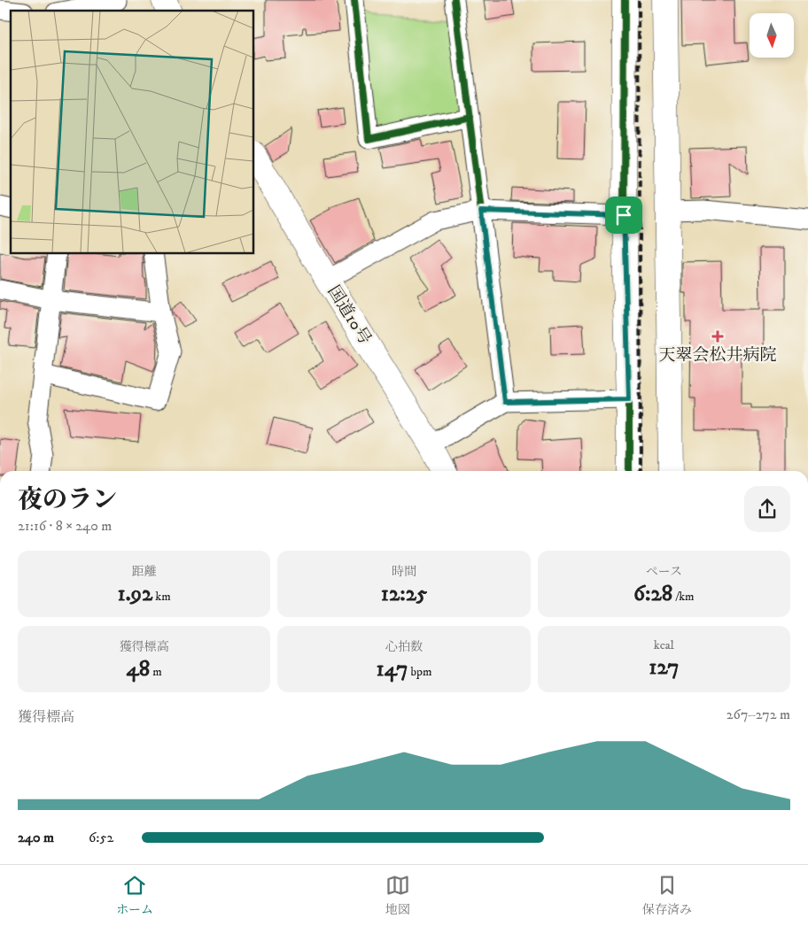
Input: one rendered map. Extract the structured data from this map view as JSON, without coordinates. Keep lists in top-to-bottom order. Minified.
{"streets":{"main road":["国道10号"]},"places":{"health":["天翠会松井病院"]},"north":"bottom","page":{"heading":["夜のラン","21:16 · 8 × 240 m"],"stats":[["距離","1.92 km"],["時間","12:25"],["ペース","6:28 /km"],["獲得標高","48 m"],["心拍数","147 bpm"],["kcal","127"]],"chart":["獲得標高","267–272 m"],"list":[{"name":"240 m","note":"6:52"}],"tabs":["ホーム","地図","保存済み"]}}
